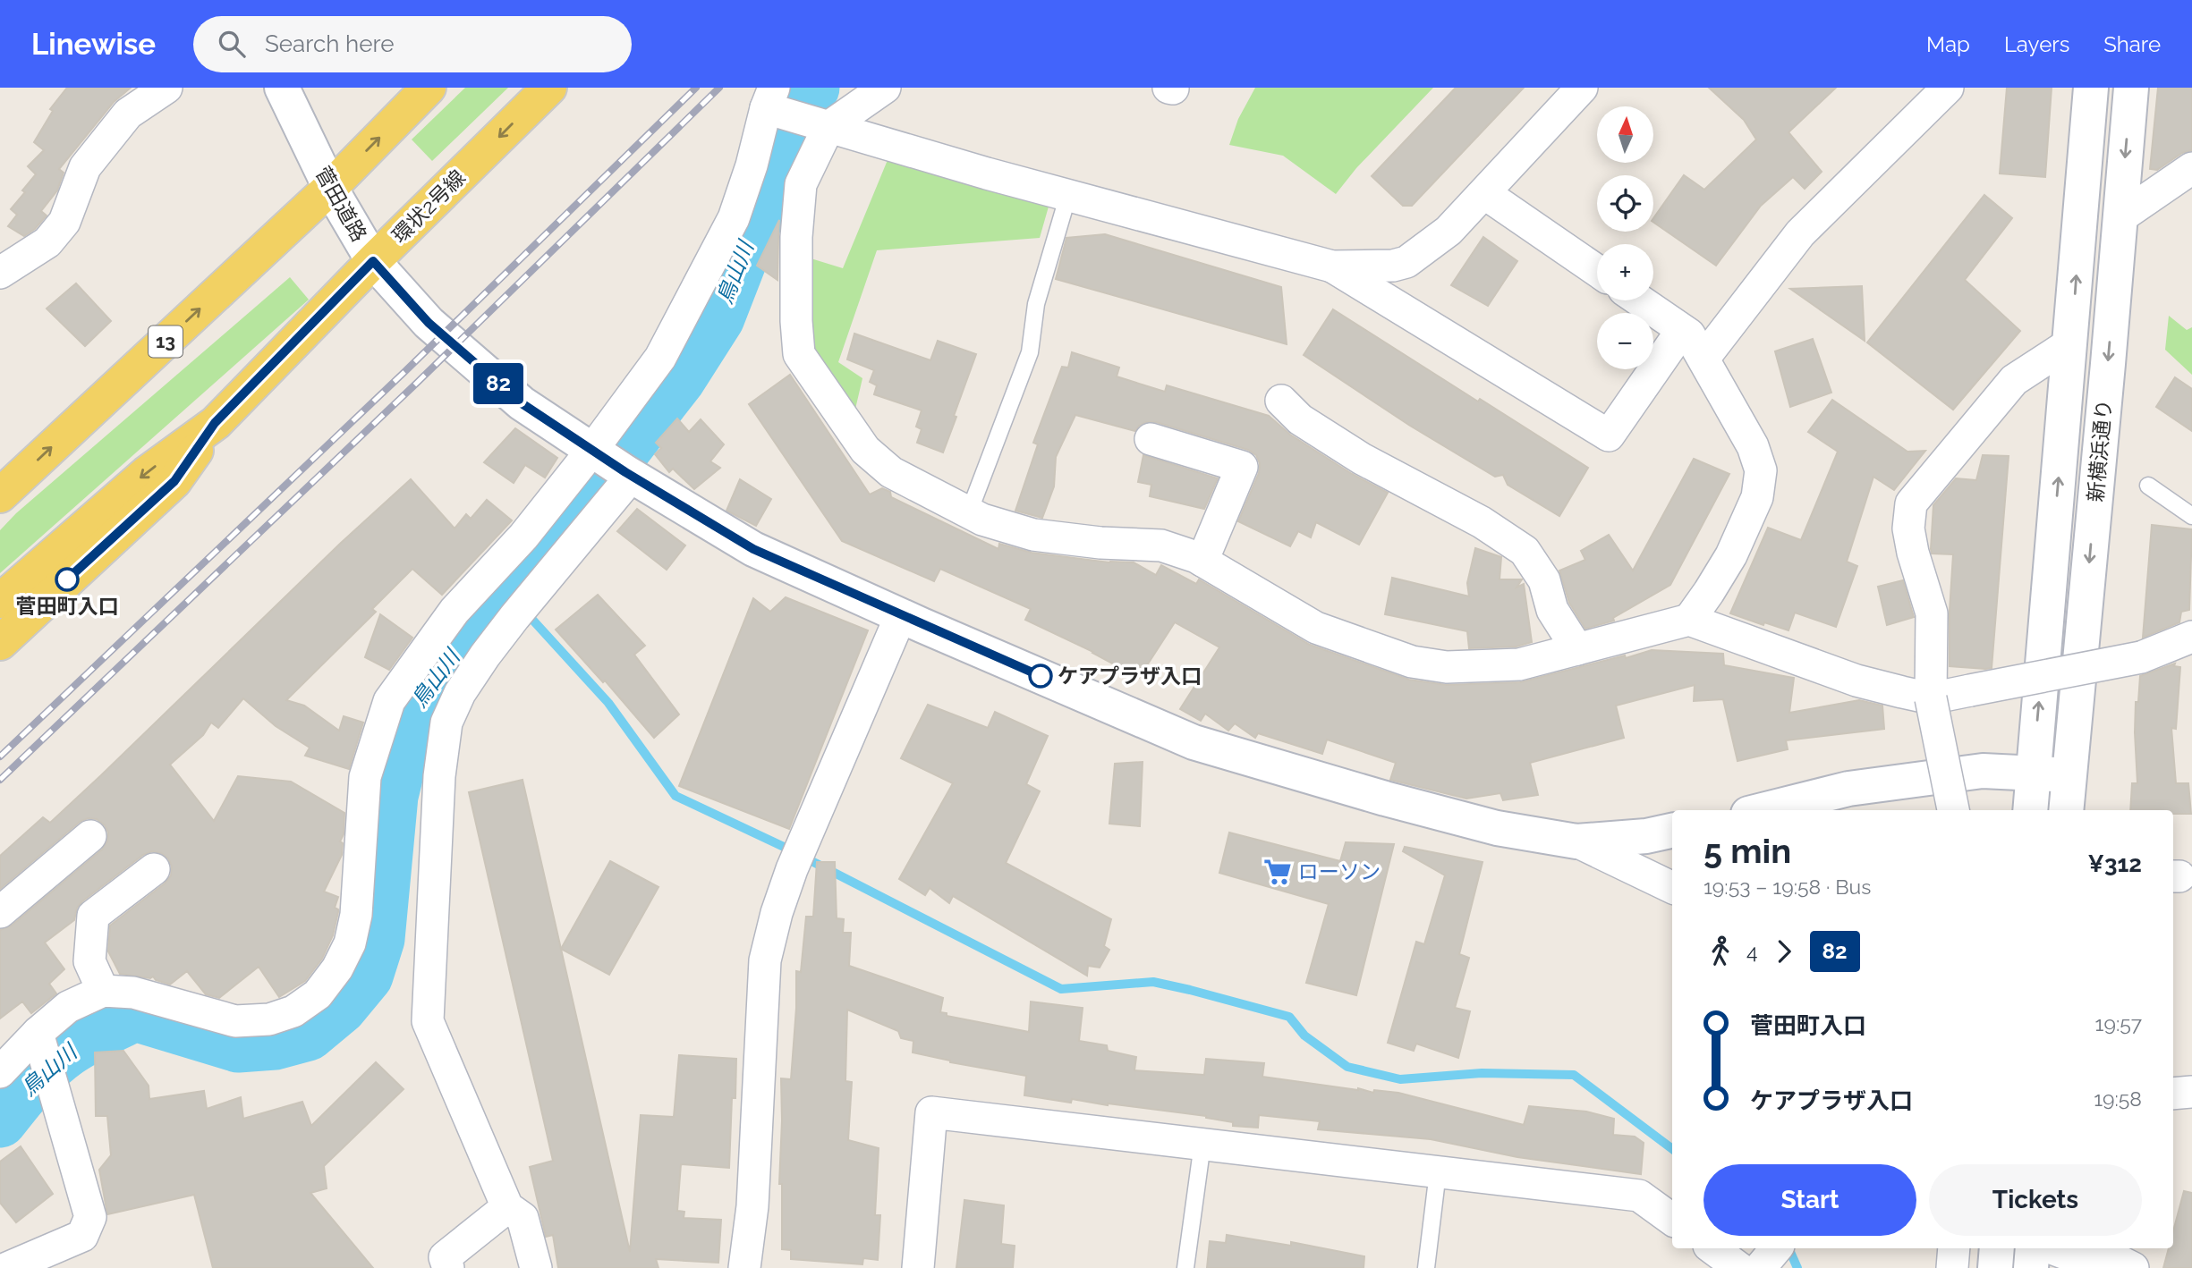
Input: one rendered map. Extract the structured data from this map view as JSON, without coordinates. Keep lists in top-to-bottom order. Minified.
{"streets":{"main road":["環状2号線","13"],"street":["菅田道路","新横浜通り"]},"crossings":[["菅田道路","環状2号線"],["菅田道路","13"]],"water":["鳥山川"],"places":{"other":["菅田町入口","ケアプラザ入口"],"supermarket":["ローソン"]},"lines":["bus line 82"],"north":"top","page":{"header":"Linewise","search":"Search here","nav":["Map","Layers","Share"],"on_map":"82","map_buttons":["+","−"],"heading":["5 min","19:53 – 19:58 · Bus","¥312"],"legs":["4","82"],"list":[{"name":"菅田町入口","value":"19:57"},{"name":"ケアプラザ入口","value":"19:58"}],"buttons":["Start","Tickets"]}}
